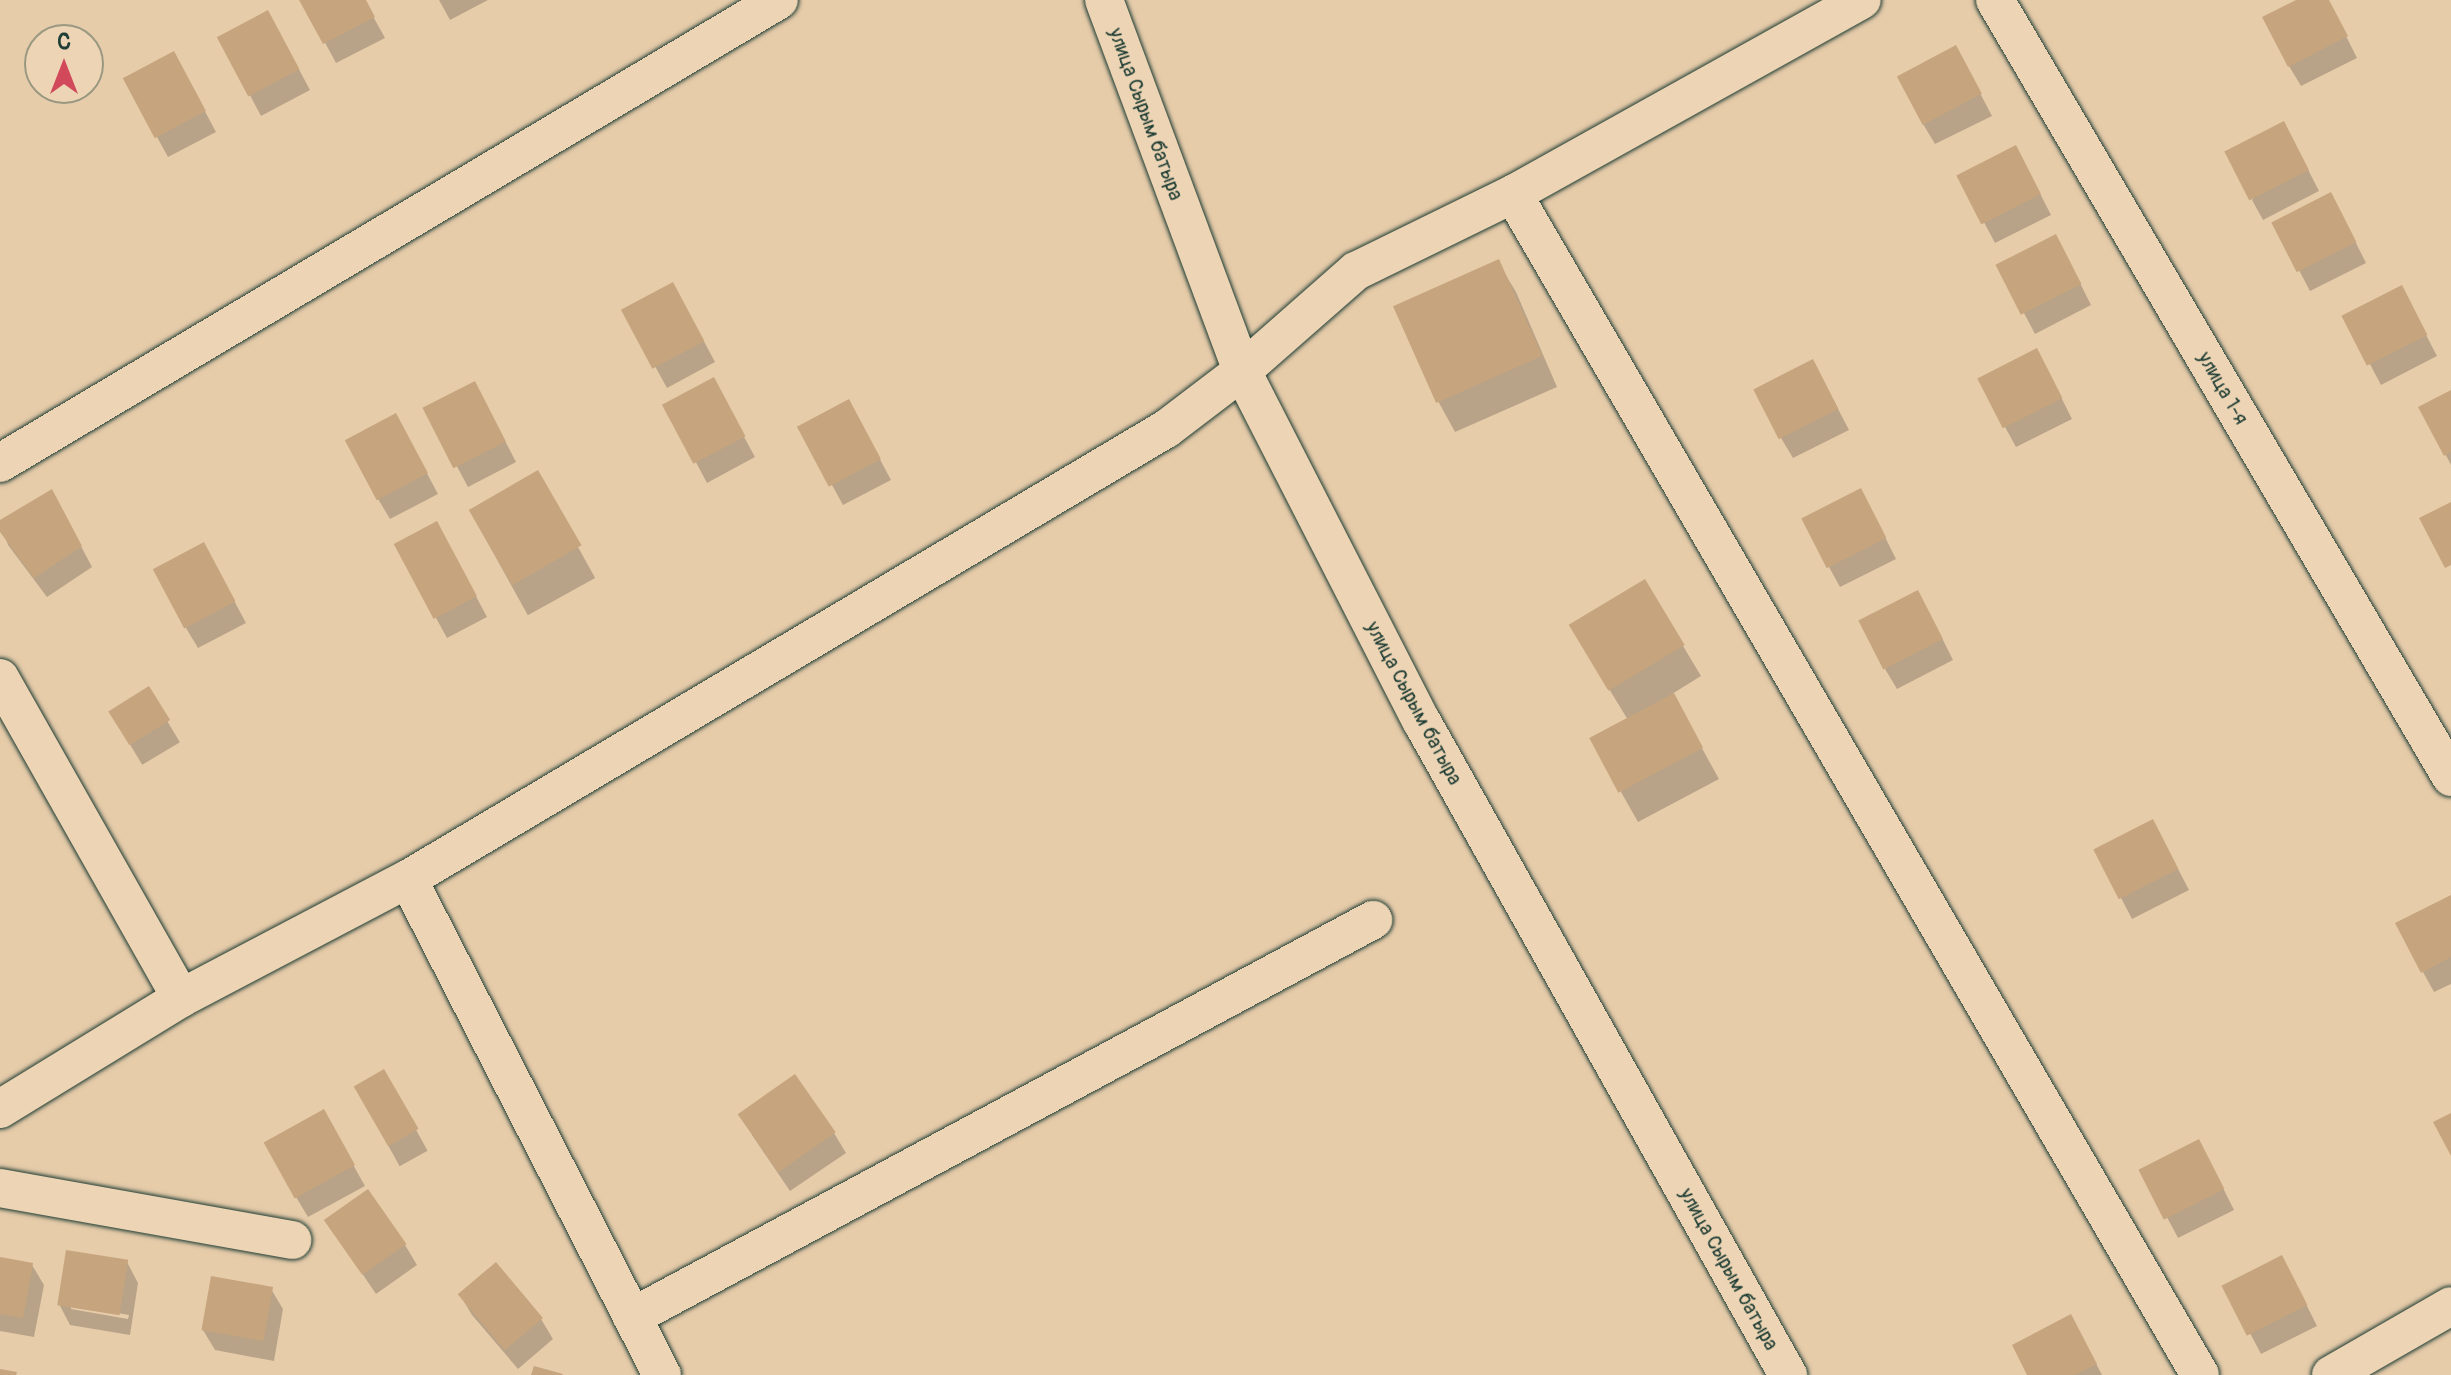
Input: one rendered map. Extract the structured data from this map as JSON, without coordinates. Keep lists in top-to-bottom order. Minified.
{"streets":{"street":["улица Сырым батыра","улица 1-я"]},"north":"top"}
